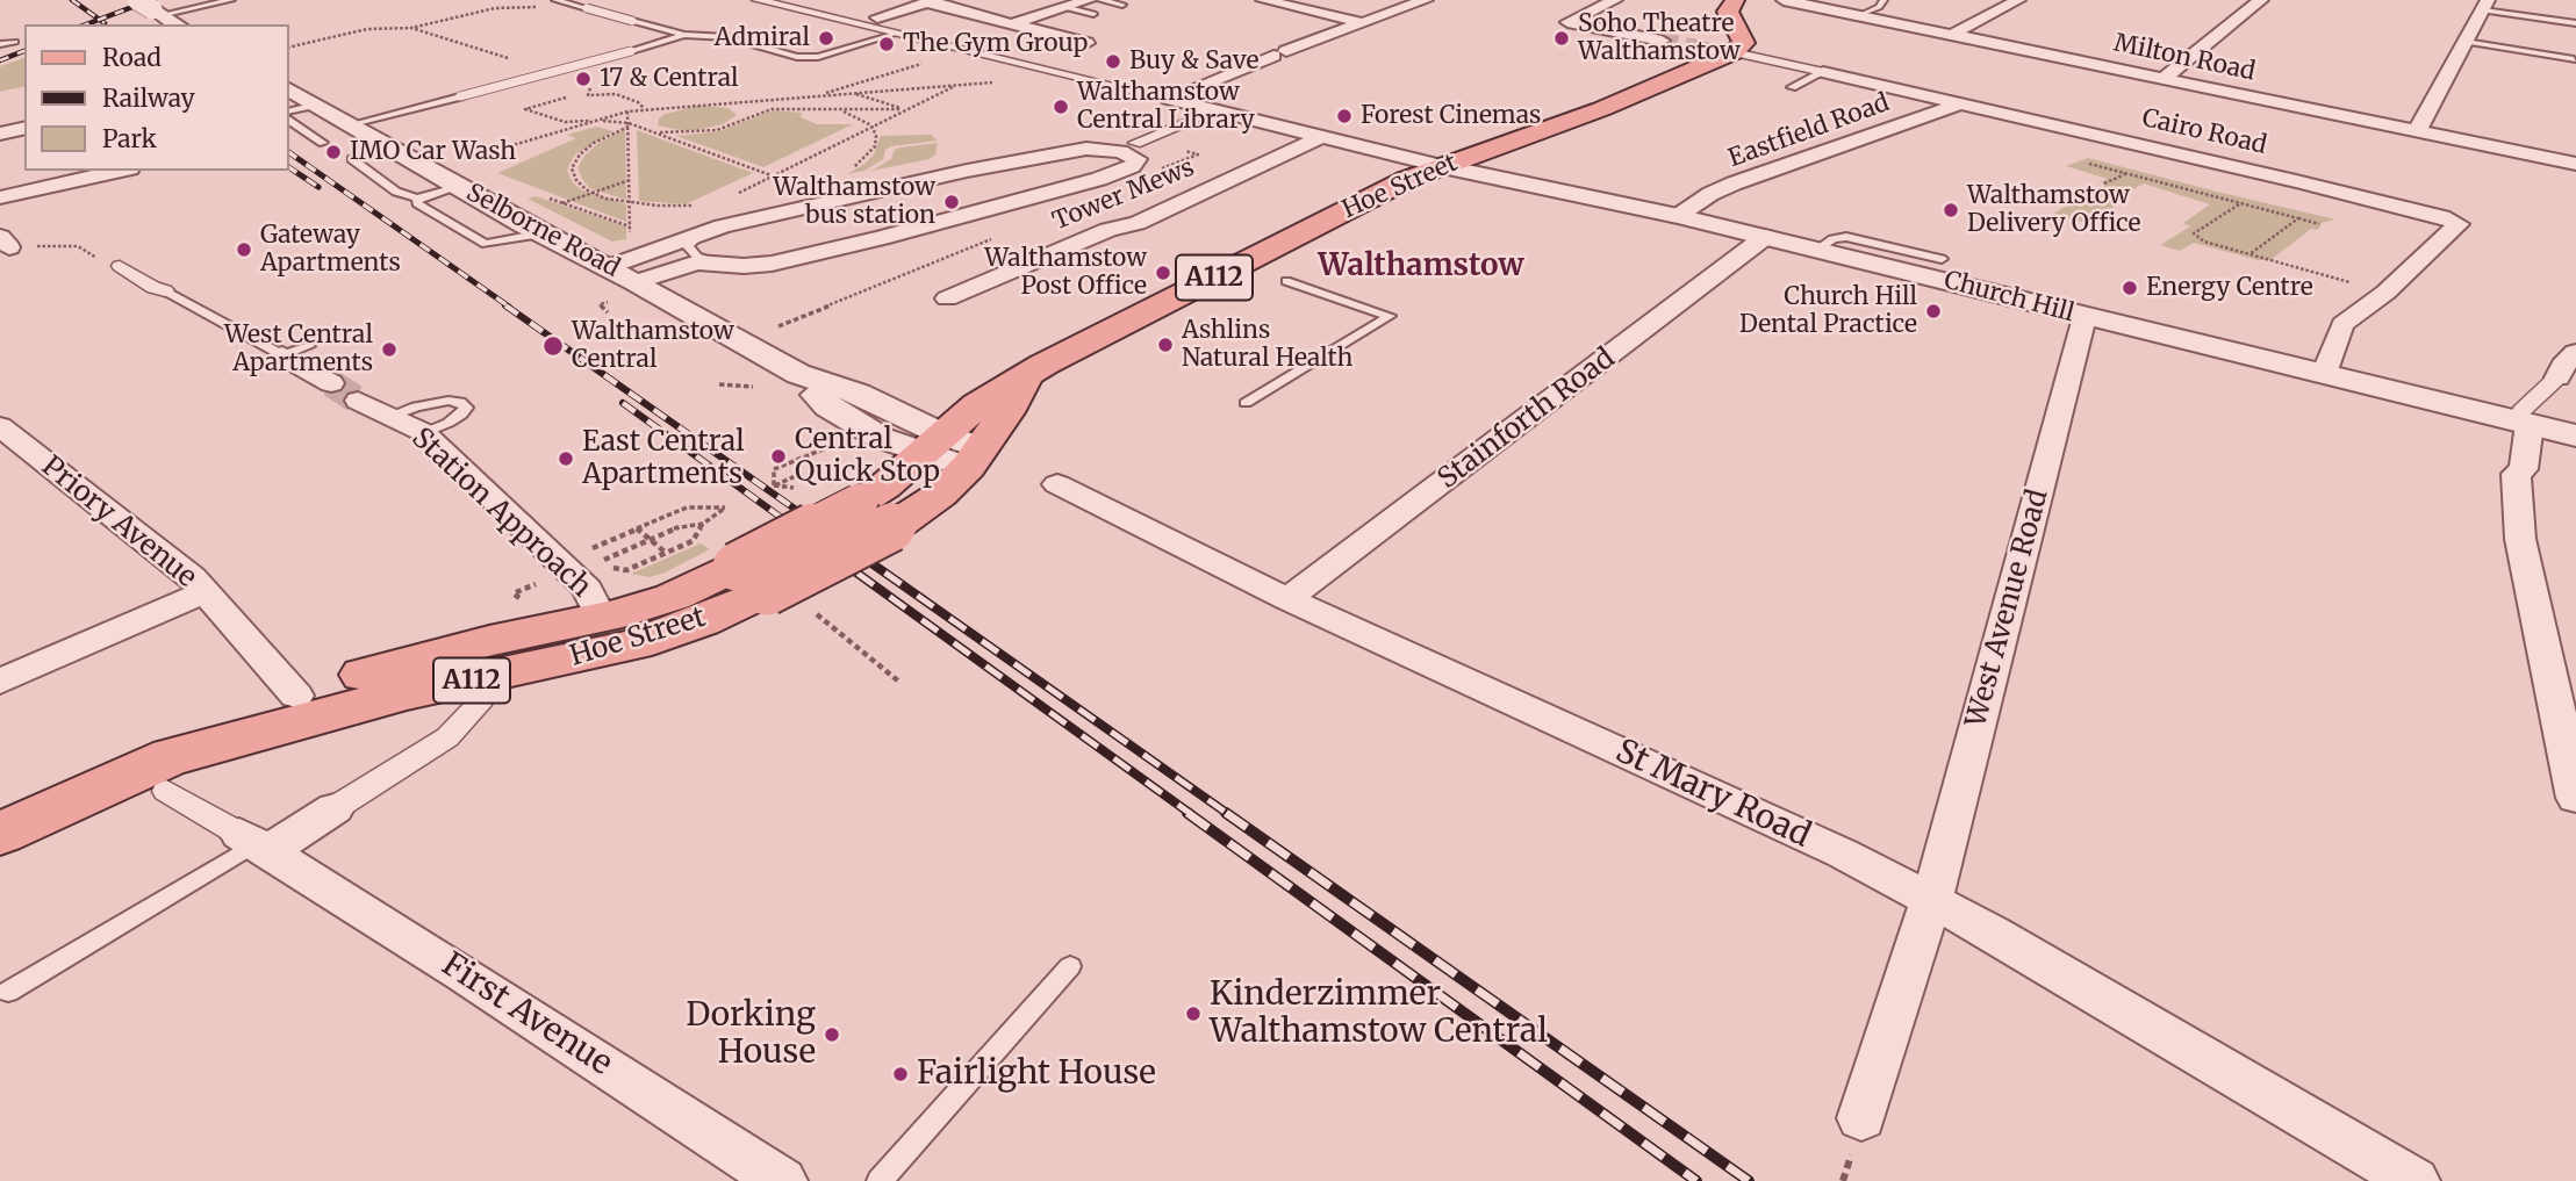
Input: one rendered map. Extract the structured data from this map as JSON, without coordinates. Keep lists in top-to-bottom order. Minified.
{"streets":{"main road":["Hoe Street","A112"],"street":["Milton Road","Eastfield Road","Cairo Road","Tower Mews","Selborne Road","Church Hill","Stainforth Road","Station Approach","Priory Avenue","West Avenue Road","St Mary Road","First Avenue"]},"crossings":[["Eastfield Road","Cairo Road"],["Eastfield Road","Church Hill"],["Cairo Road","Hoe Street"],["Cairo Road","Church Hill"],["Hoe Street","Selborne Road"],["Hoe Street","Church Hill"],["Hoe Street","Station Approach"],["Hoe Street","Priory Avenue"],["Church Hill","Stainforth Road"],["Church Hill","West Avenue Road"],["Stainforth Road","St Mary Road"],["West Avenue Road","St Mary Road"]],"districts":["Walthamstow"],"places":["Admiral","Soho Theatre Walthamstow","The Gym Group","Buy & Save","17 & Central","Walthamstow Central Library","Forest Cinemas","IMO Car Wash","Walthamstow bus station","Walthamstow Delivery Office","Gateway Apartments","Walthamstow Post Office","Energy Centre","Church Hill Dental Practice","Ashlins Natural Health","Walthamstow Central","West Central Apartments","Central Quick Stop","East Central Apartments","Kinderzimmer Walthamstow Central","Dorking House","Fairlight House"],"legend":["Road","Railway","Park"]}
